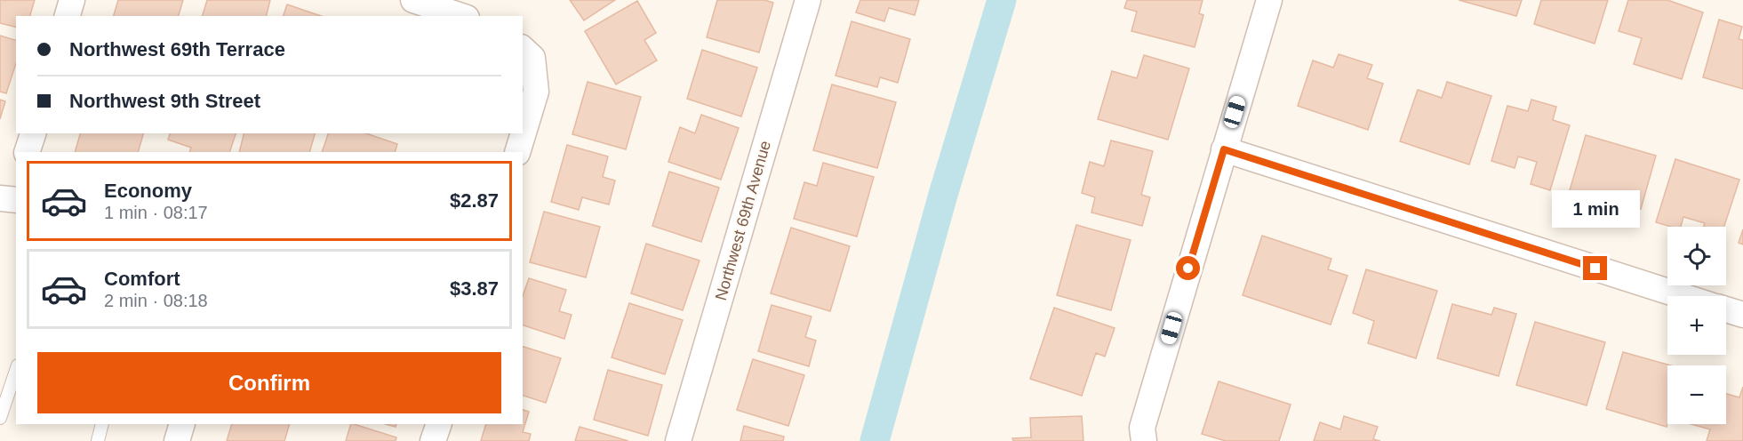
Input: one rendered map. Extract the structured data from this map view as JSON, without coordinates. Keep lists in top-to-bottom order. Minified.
{"streets":{"street":["Northwest 69th Avenue"]},"page":{"banner":["Northwest 69th Terrace","Northwest 9th Street"],"list":[{"name":"Economy","note":"1 min · 08:17","value":"$2.87"},{"name":"Comfort","note":"2 min · 08:18","value":"$3.87"}],"bubble":"1 min","map_buttons":["+","−"],"buttons":"Confirm"}}
